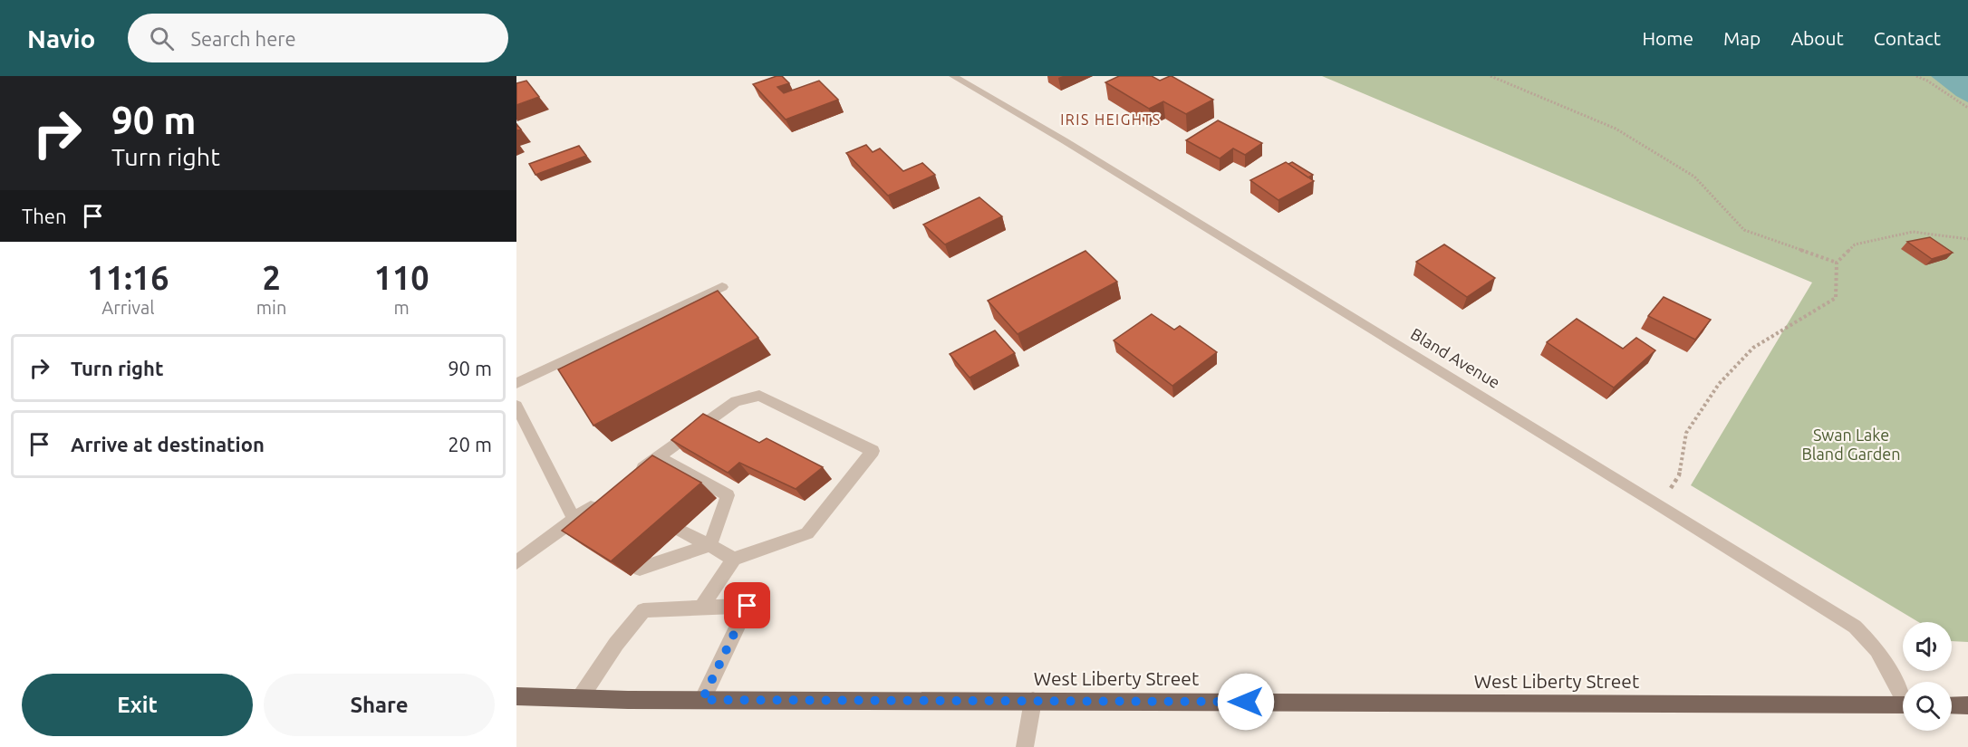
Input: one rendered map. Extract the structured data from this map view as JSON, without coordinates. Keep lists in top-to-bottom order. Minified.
{"streets":{"main road":["West Liberty Street"],"street":["Bland Avenue"]},"districts":["IRIS HEIGHTS"],"parks":["Swan Lake Bland Garden"],"page":{"header":"Navio","search":"Search here","nav":["Home","Map","About","Contact"],"turn":["90 m","Turn right"],"then":"Then","eta":["11:16","Arrival","2","min","110","m"],"list":[{"name":"Turn right","value":"90 m"},{"name":"Arrive at destination","value":"20 m"}],"buttons":["Exit","Share"]}}
